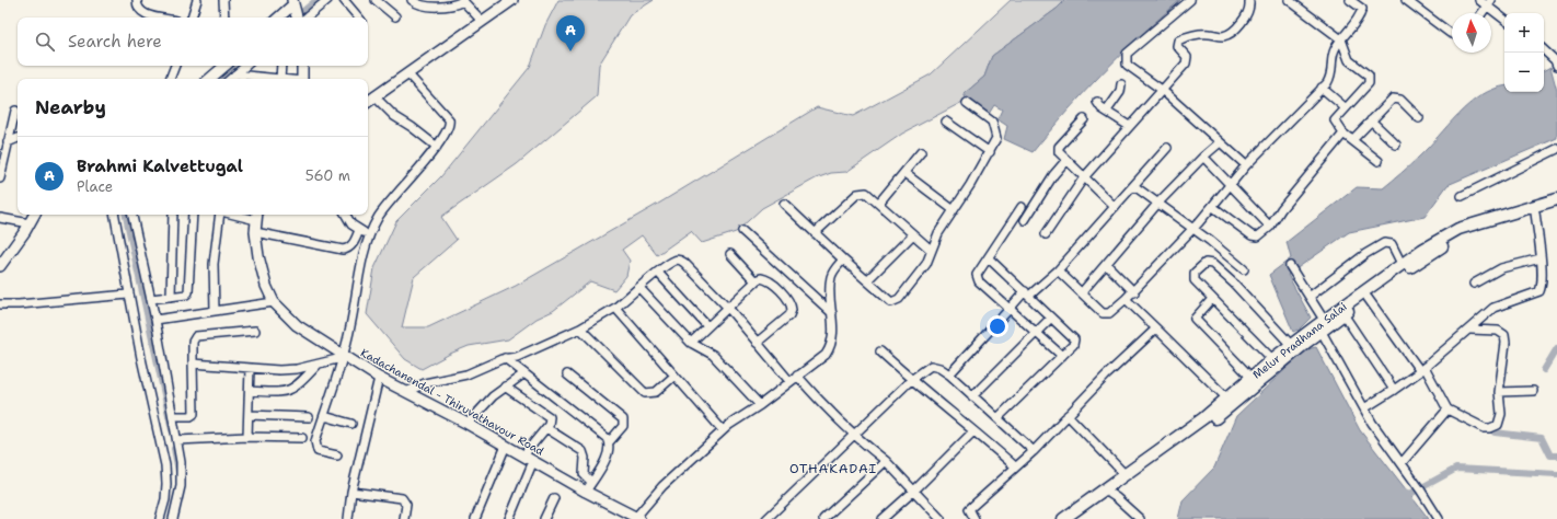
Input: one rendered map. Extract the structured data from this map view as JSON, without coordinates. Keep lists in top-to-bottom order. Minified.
{"streets":{"main road":["Melur Pradhana Salai","Kadachanendal - Thiruvathavour Road"]},"districts":["OTHAKADAI"],"north":"top","page":{"map_buttons":["+","−"],"pins":"A","search":"Search here","heading":"Nearby","list":[{"mark":"A","name":"Brahmi Kalvettugal","note":"Place","value":"560 m"}]}}
